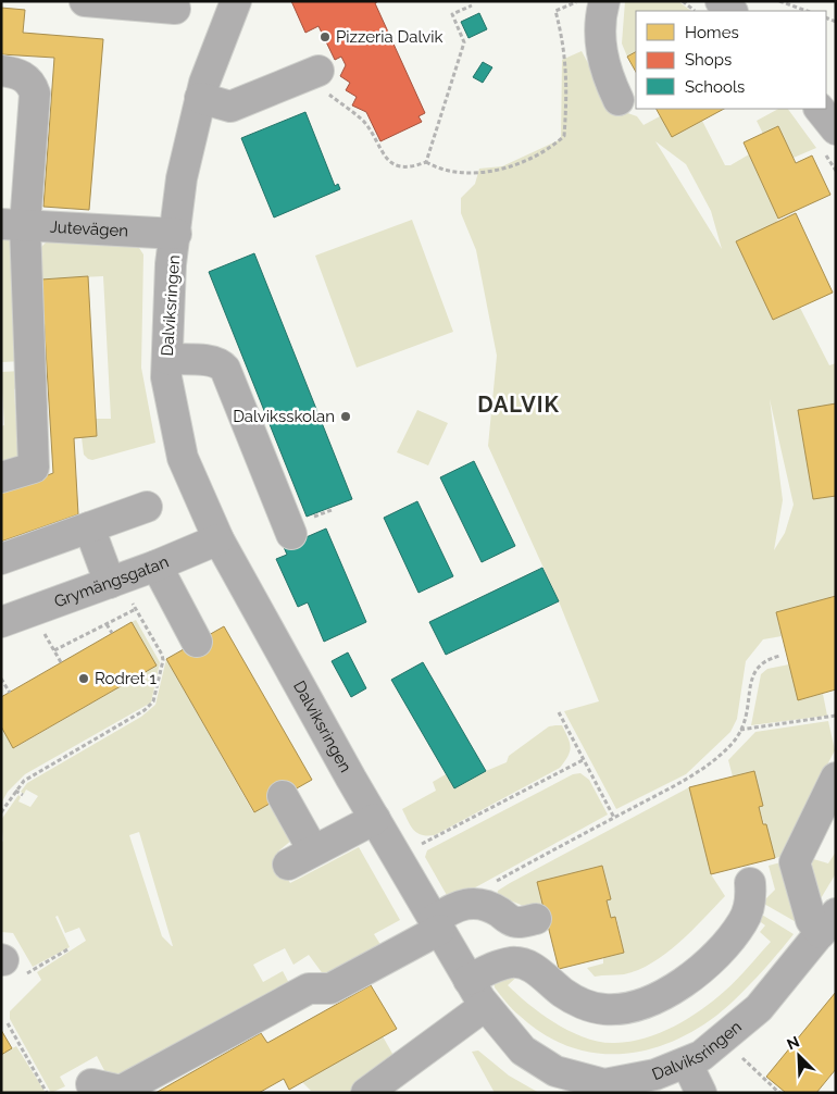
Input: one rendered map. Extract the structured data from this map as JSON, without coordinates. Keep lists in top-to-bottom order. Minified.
{"streets":{"street":["Jutevägen","Dalviksringen","Grymängsgatan"]},"crossings":[["Jutevägen","Dalviksringen"],["Dalviksringen","Grymängsgatan"]],"districts":["DALVIK"],"places":["Pizzeria Dalvik","Dalviksskolan","Rodret 1"],"legend":["Homes","Shops","Schools"],"north":"top left"}
